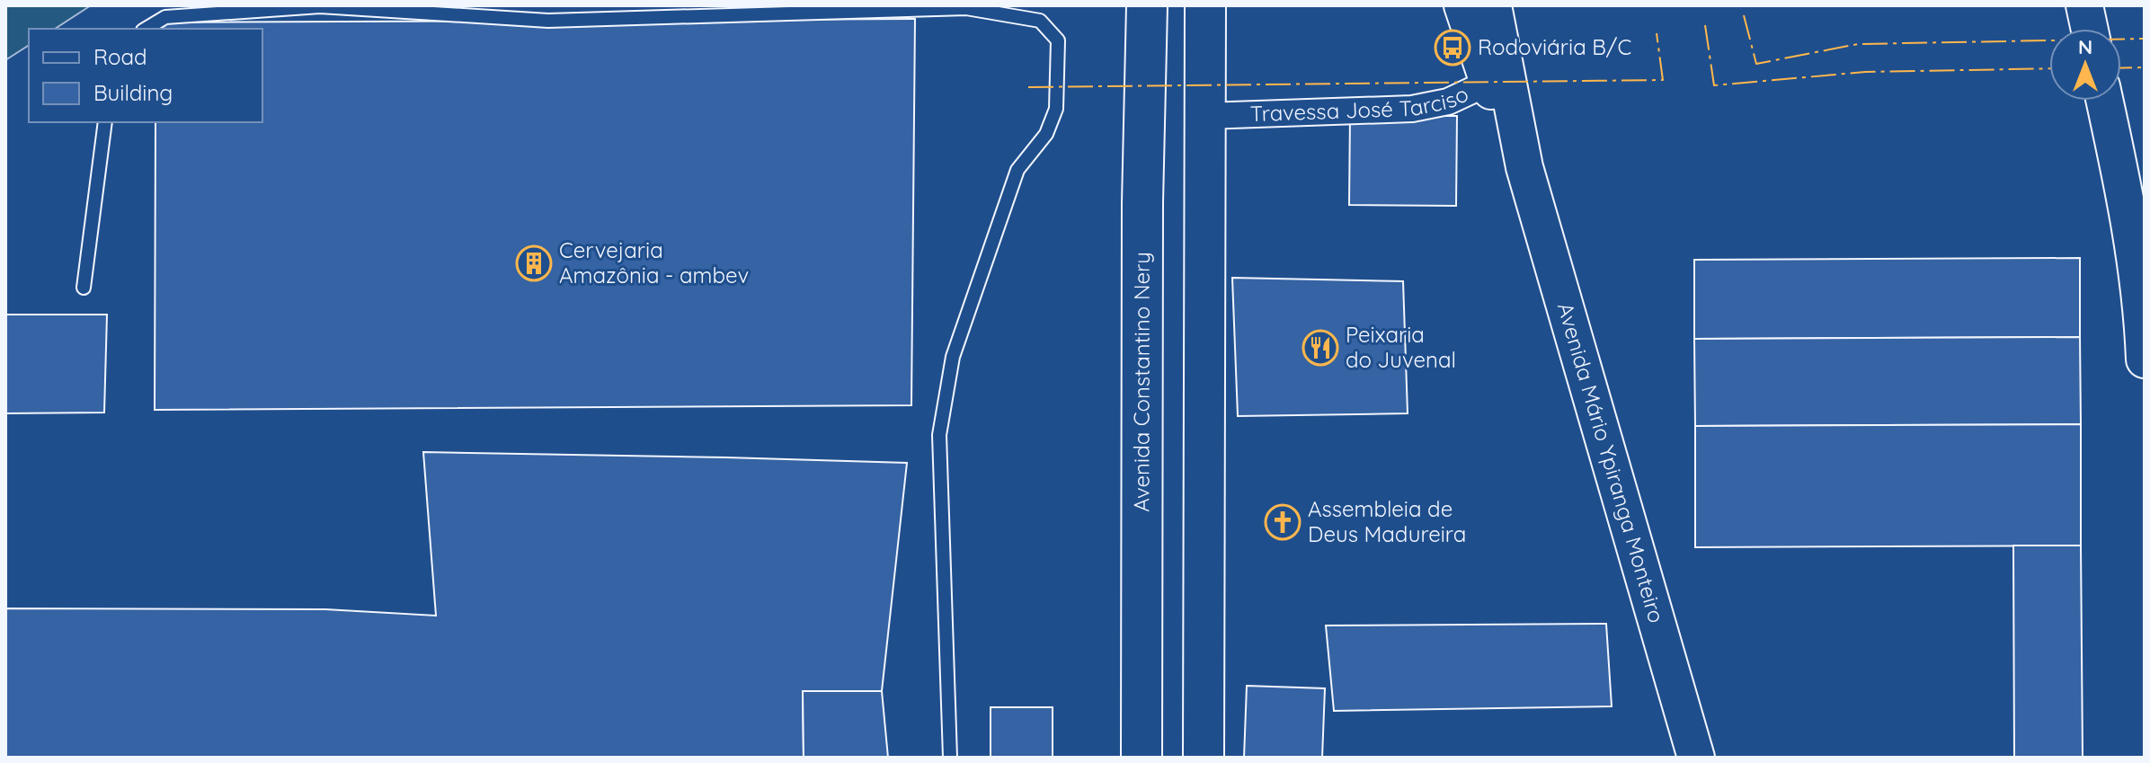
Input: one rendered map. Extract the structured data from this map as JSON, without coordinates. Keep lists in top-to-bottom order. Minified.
{"streets":{"highway":["Avenida Constantino Nery"],"main road":["Avenida Mário Ypiranga Monteiro"],"street":["Travessa José Tarciso"]},"crossings":[["Travessa José Tarciso","Avenida Mário Ypiranga Monteiro"]],"places":{"bus stop":["Rodoviária B/C"],"building":["Cervejaria Amazônia - ambev"],"restaurant":["Peixaria do Juvenal"],"church":["Assembleia de Deus Madureira"]},"legend":["Road","Building"],"north":"top"}
